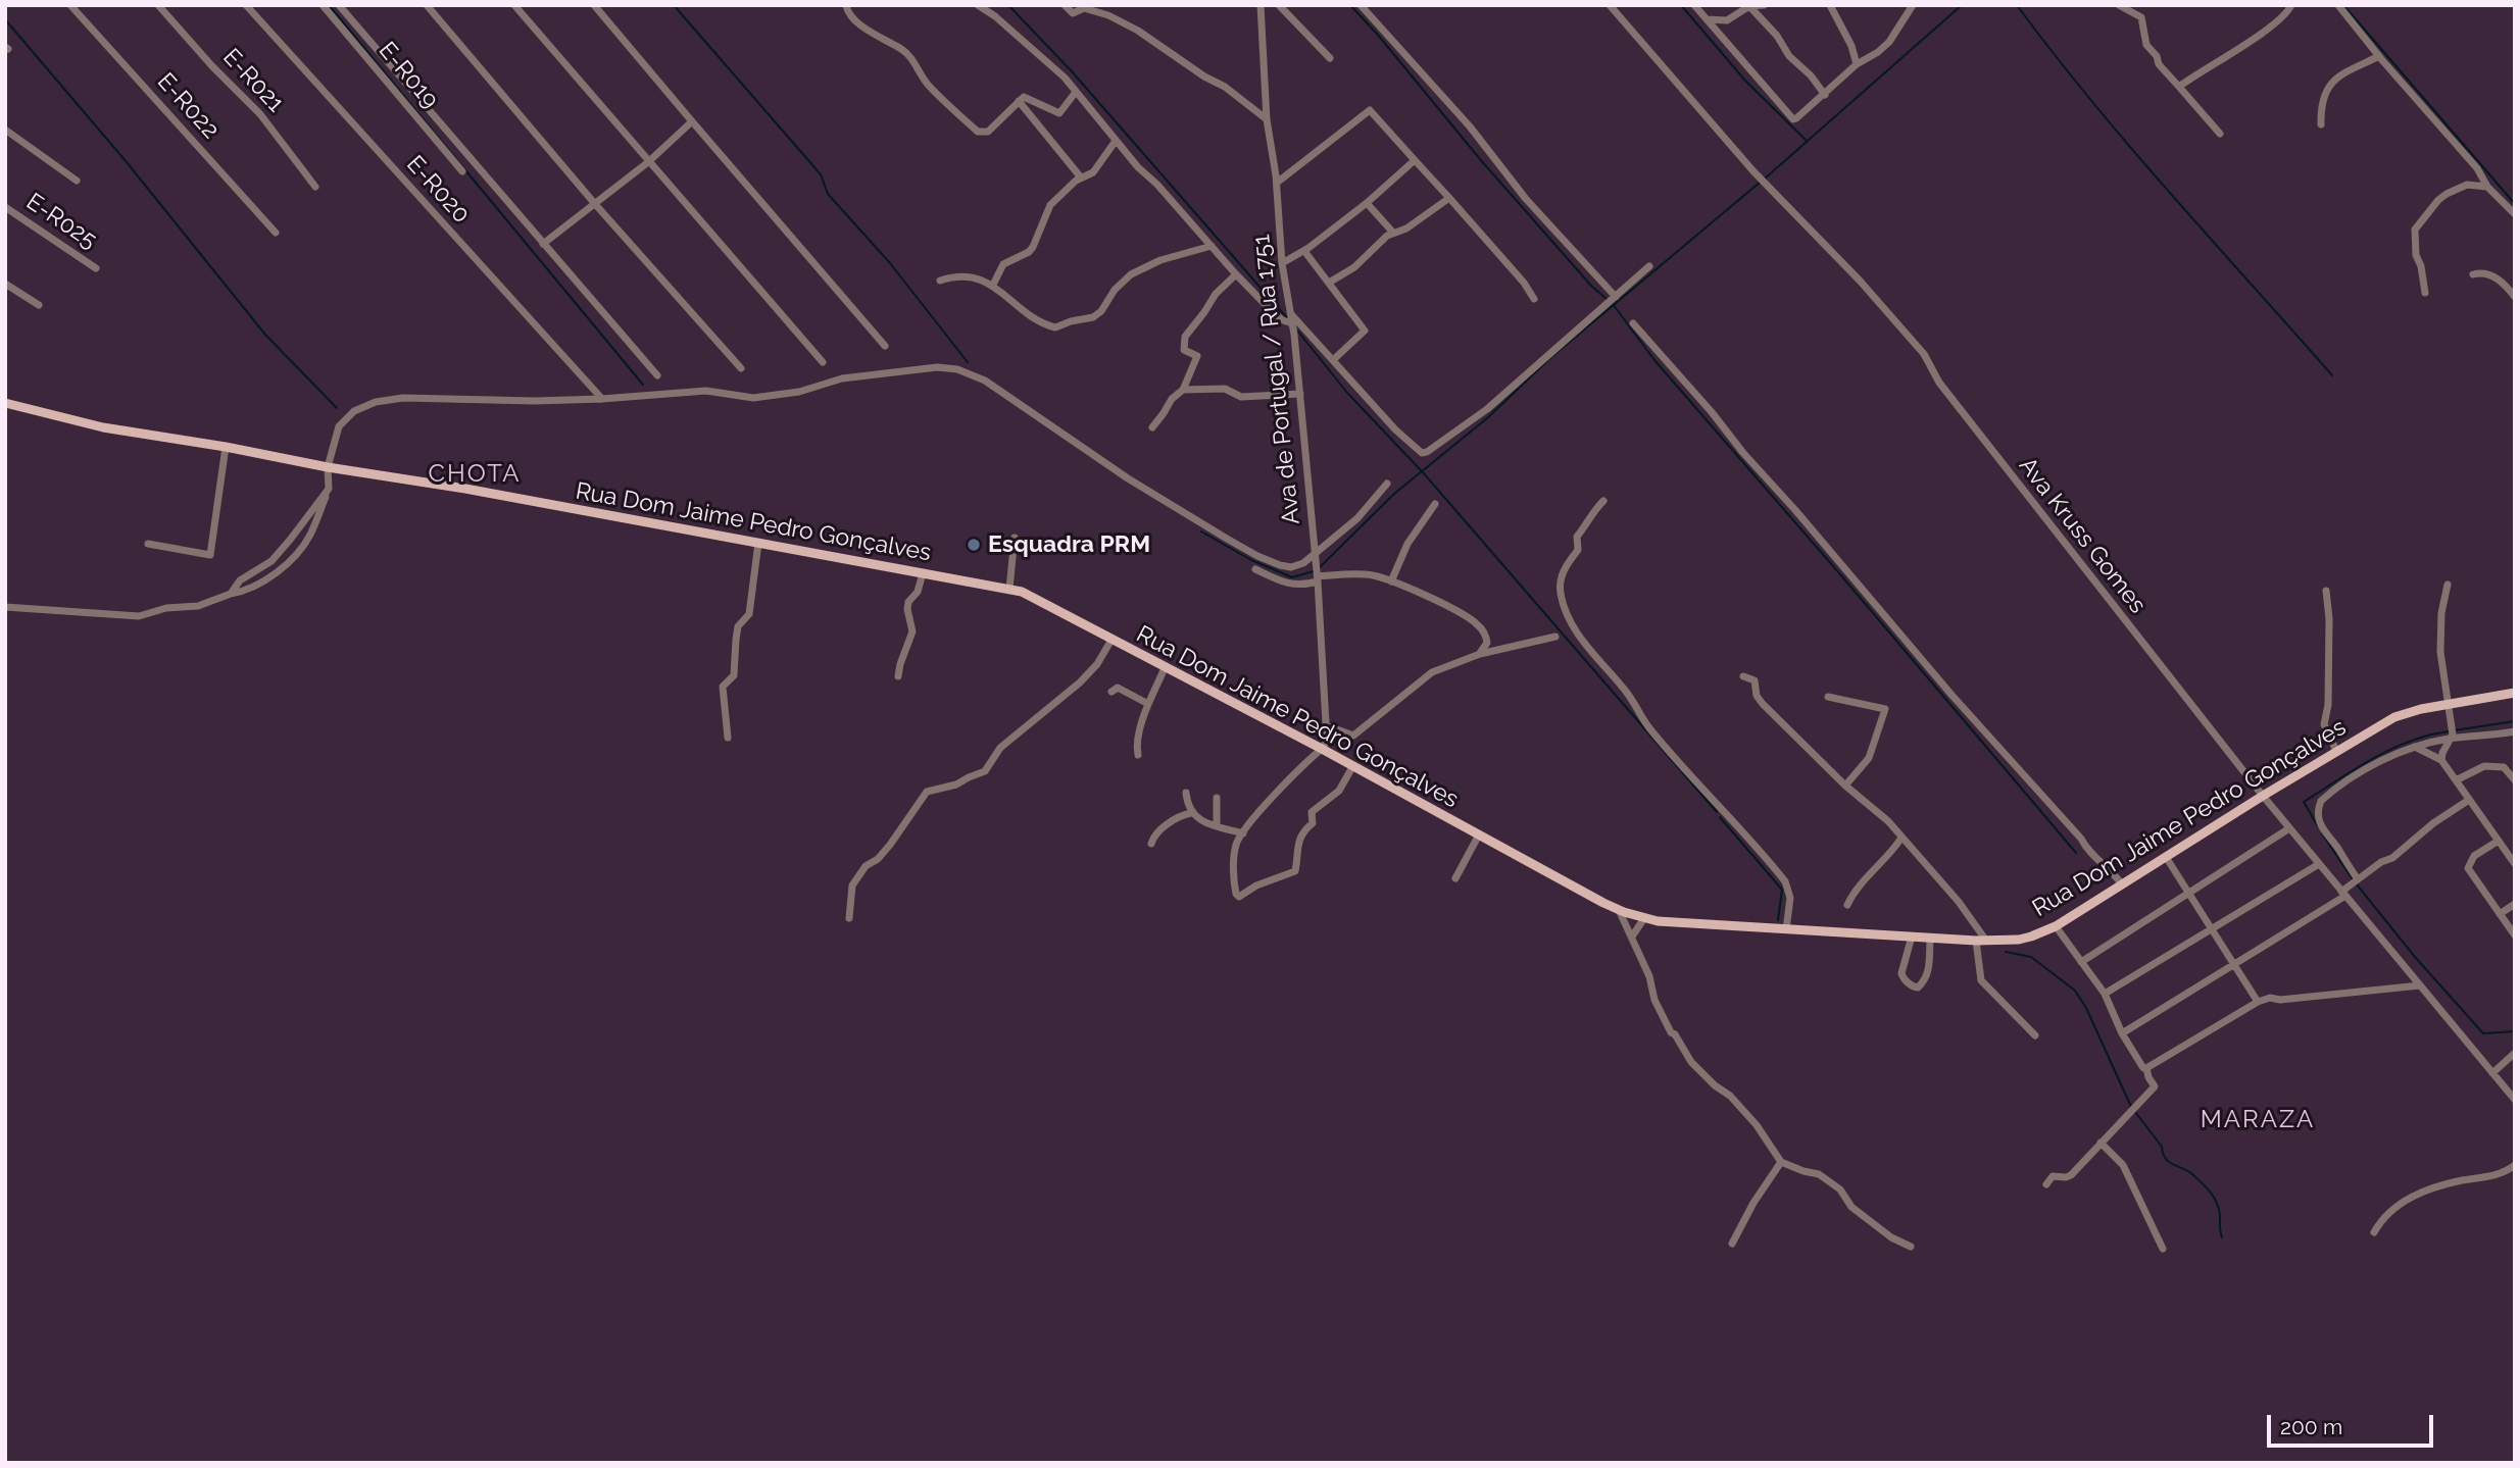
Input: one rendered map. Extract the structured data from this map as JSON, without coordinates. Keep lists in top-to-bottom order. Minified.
{"streets":{"main road":["Rua Dom Jaime Pedro Gonçalves"],"street":["E-R019","E-R021","E-R022","E-R020","E-R025","Ava de Portugal / Rua 1751","Ava Kruss Gomes"]},"crossings":[["Ava de Portugal / Rua 1751","Rua Dom Jaime Pedro Gonçalves"],["Rua Dom Jaime Pedro Gonçalves","Ava Kruss Gomes"]],"districts":["CHOTA","MARAZA"],"places":["Esquadra PRM"],"scale_bar":"200 m"}
